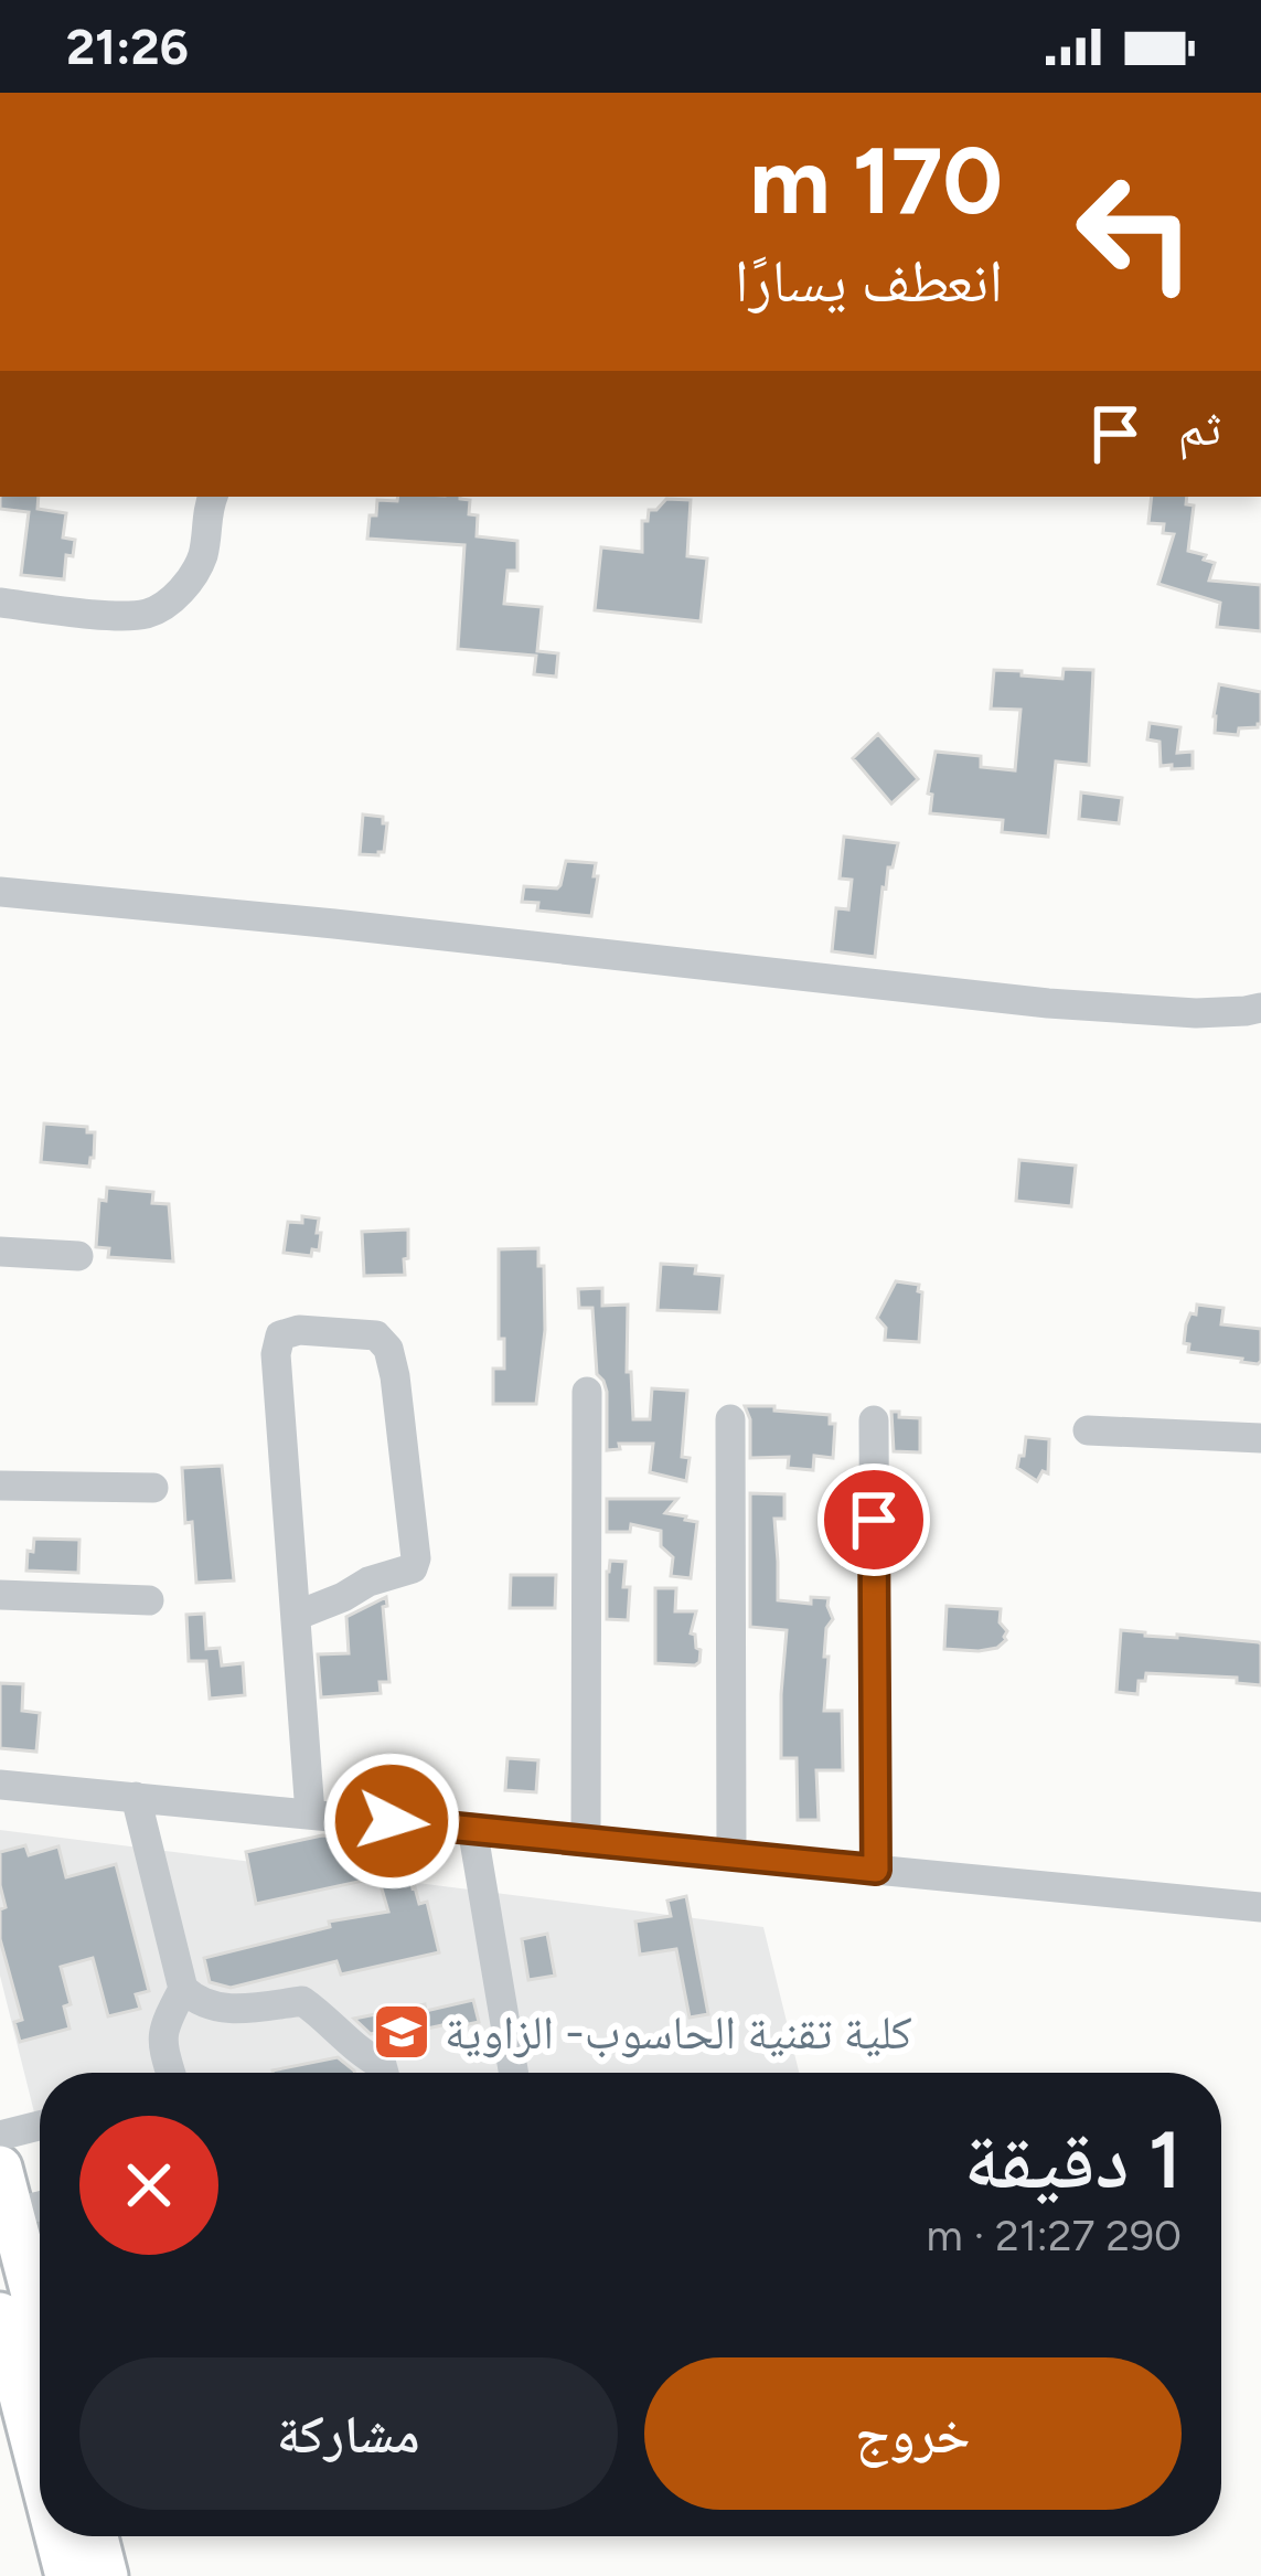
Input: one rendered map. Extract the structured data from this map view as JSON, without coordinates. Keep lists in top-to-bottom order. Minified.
{"places":{"school or university":["كلية تقنية الحاسوب- الزاوية"]},"page":{"status":"21:26","turn":["170 m","انعطف يسارًا"],"then":"ثم","heading":["1 دقيقة","290 m · 21:27"],"buttons":["خروج","مشاركة"]}}
